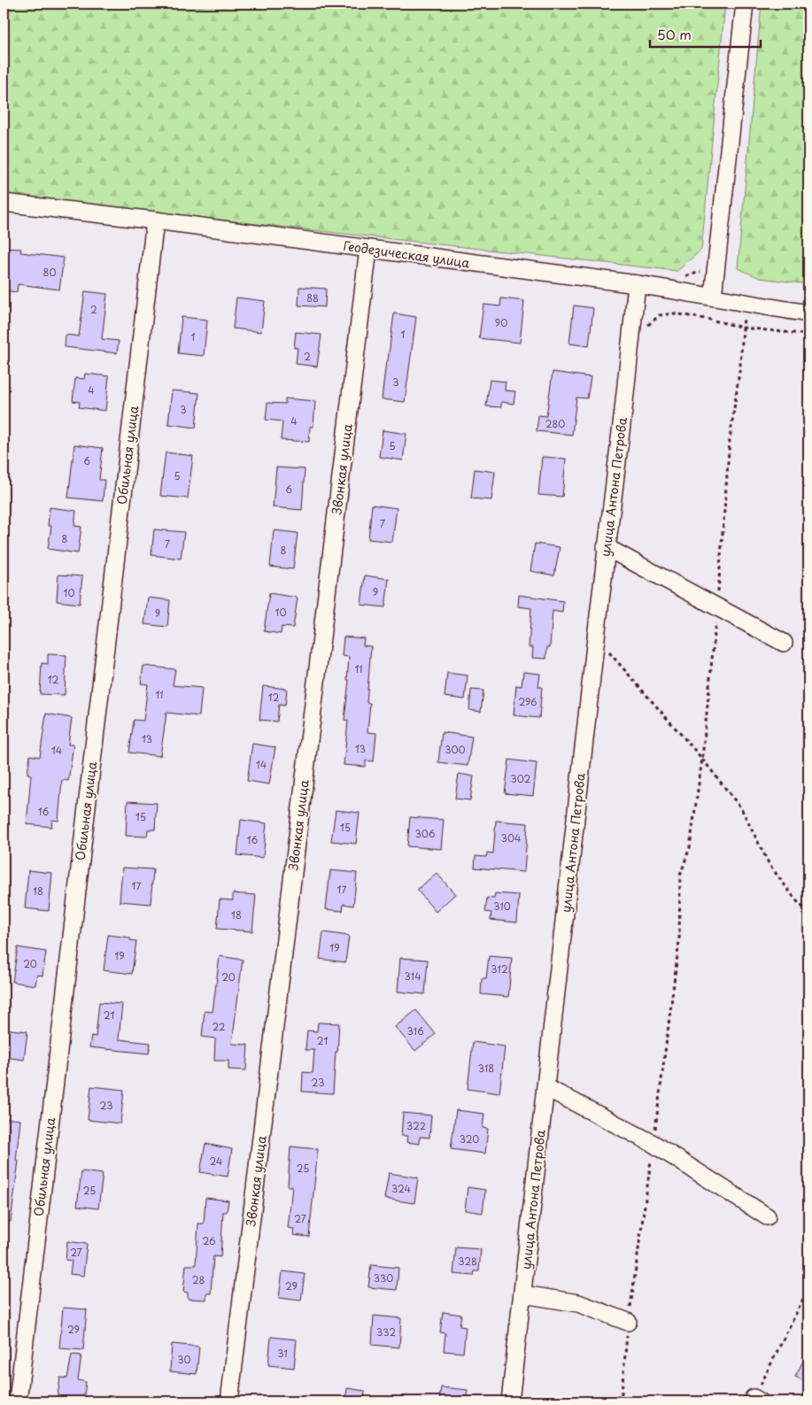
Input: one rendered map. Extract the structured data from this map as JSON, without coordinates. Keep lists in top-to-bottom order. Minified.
{"streets":{"street":["Геодезическая улица","Обильная улица","Звонкая улица","улица Антона Петрова"]},"crossings":[["Геодезическая улица","Обильная улица"],["Геодезическая улица","Звонкая улица"],["Геодезическая улица","улица Антона Петрова"]],"house_numbers":["80","88","2","90","1","1","2","3","4","3","4","280","5","6","5","6","7","8","7","8","9","10","10","9","11","12","11","12","296","13","13","300","14","14","302","16","15","15","306","304","16","17","17","18","310","18","19","19","20","312","314","20","21","22","316","21","318","23","23","322","320","24","25","324","25","27","26","27","328","330","28","29","29","332","31","30"],"scale_bar":"50 m"}
